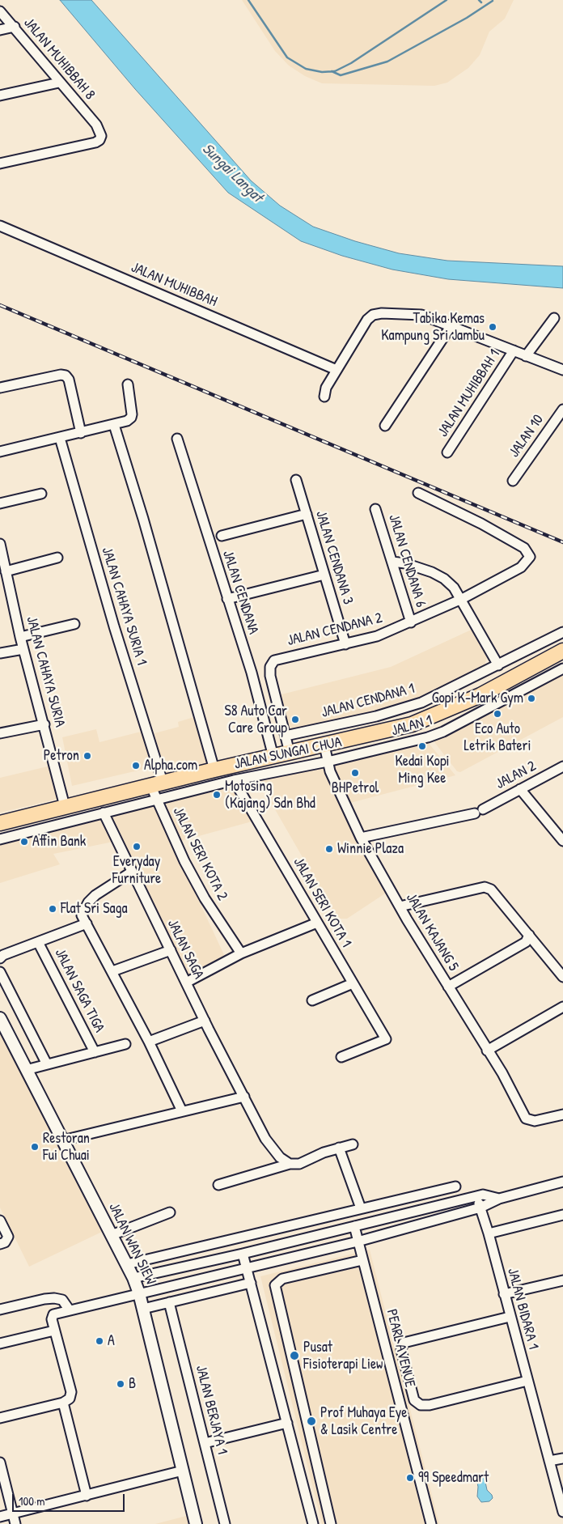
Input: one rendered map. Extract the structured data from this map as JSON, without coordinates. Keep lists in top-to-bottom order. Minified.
{"streets":{"main road":["JALAN SUNGAI CHUA"],"street":["JALAN MUHIBBAH 8","JALAN MUHIBBAH","JALAN MUHIBBAH 1","JALAN 10","JALAN CENDANA 3","JALAN CENDANA 6","JALAN CENDANA","JALAN CAHAYA SURIA 1","JALAN CENDANA 2","JALAN CAHAYA SURIA","JALAN CENDANA 1","JALAN 1","JALAN 2","JALAN SERI KOTA 2","JALAN SERI KOTA 1","JALAN KAJANG 5","JALAN SAGA","JALAN SAGA TIGA","JALAN WAN SIEW","JALAN BIDARA 1","PEARL AVENUE","JALAN BERJAYA 1"]},"crossings":[["JALAN CENDANA 3","JALAN CENDANA 2"],["JALAN CENDANA 6","JALAN CENDANA 2"],["JALAN CENDANA","JALAN SUNGAI CHUA"],["JALAN CAHAYA SURIA 1","JALAN SUNGAI CHUA"],["JALAN CAHAYA SURIA 1","JALAN SERI KOTA 2"],["JALAN CENDANA 2","JALAN CENDANA 1"],["JALAN CAHAYA SURIA","JALAN SUNGAI CHUA"],["JALAN 1","JALAN SERI KOTA 2"],["JALAN 1","JALAN SERI KOTA 1"],["JALAN 1","JALAN KAJANG 5"],["JALAN 1","JALAN SAGA"],["JALAN SUNGAI CHUA","JALAN SERI KOTA 2"],["JALAN SUNGAI CHUA","JALAN KAJANG 5"],["JALAN 2","JALAN KAJANG 5"]],"water":["Sungai Langat"],"places":["Tabika Kemas Kampung Sri Jambu","Gopi K-Mark Gym","Eco Auto Letrik Bateri","S8 Auto Car Care Group","Kedai Kopi Ming Kee","Petron","Alpha.com","BHPetrol","Motosing (Kajang) Sdn Bhd","Affin Bank","Everyday Furniture","Winnie Plaza","Flat Sri Saga","Restoran Fui Chuai","A","Pusat Fisioterapi Liew","B","Prof Muhaya Eye & Lasik Centre","99 Speedmart"],"scale_bar":"100 m"}
